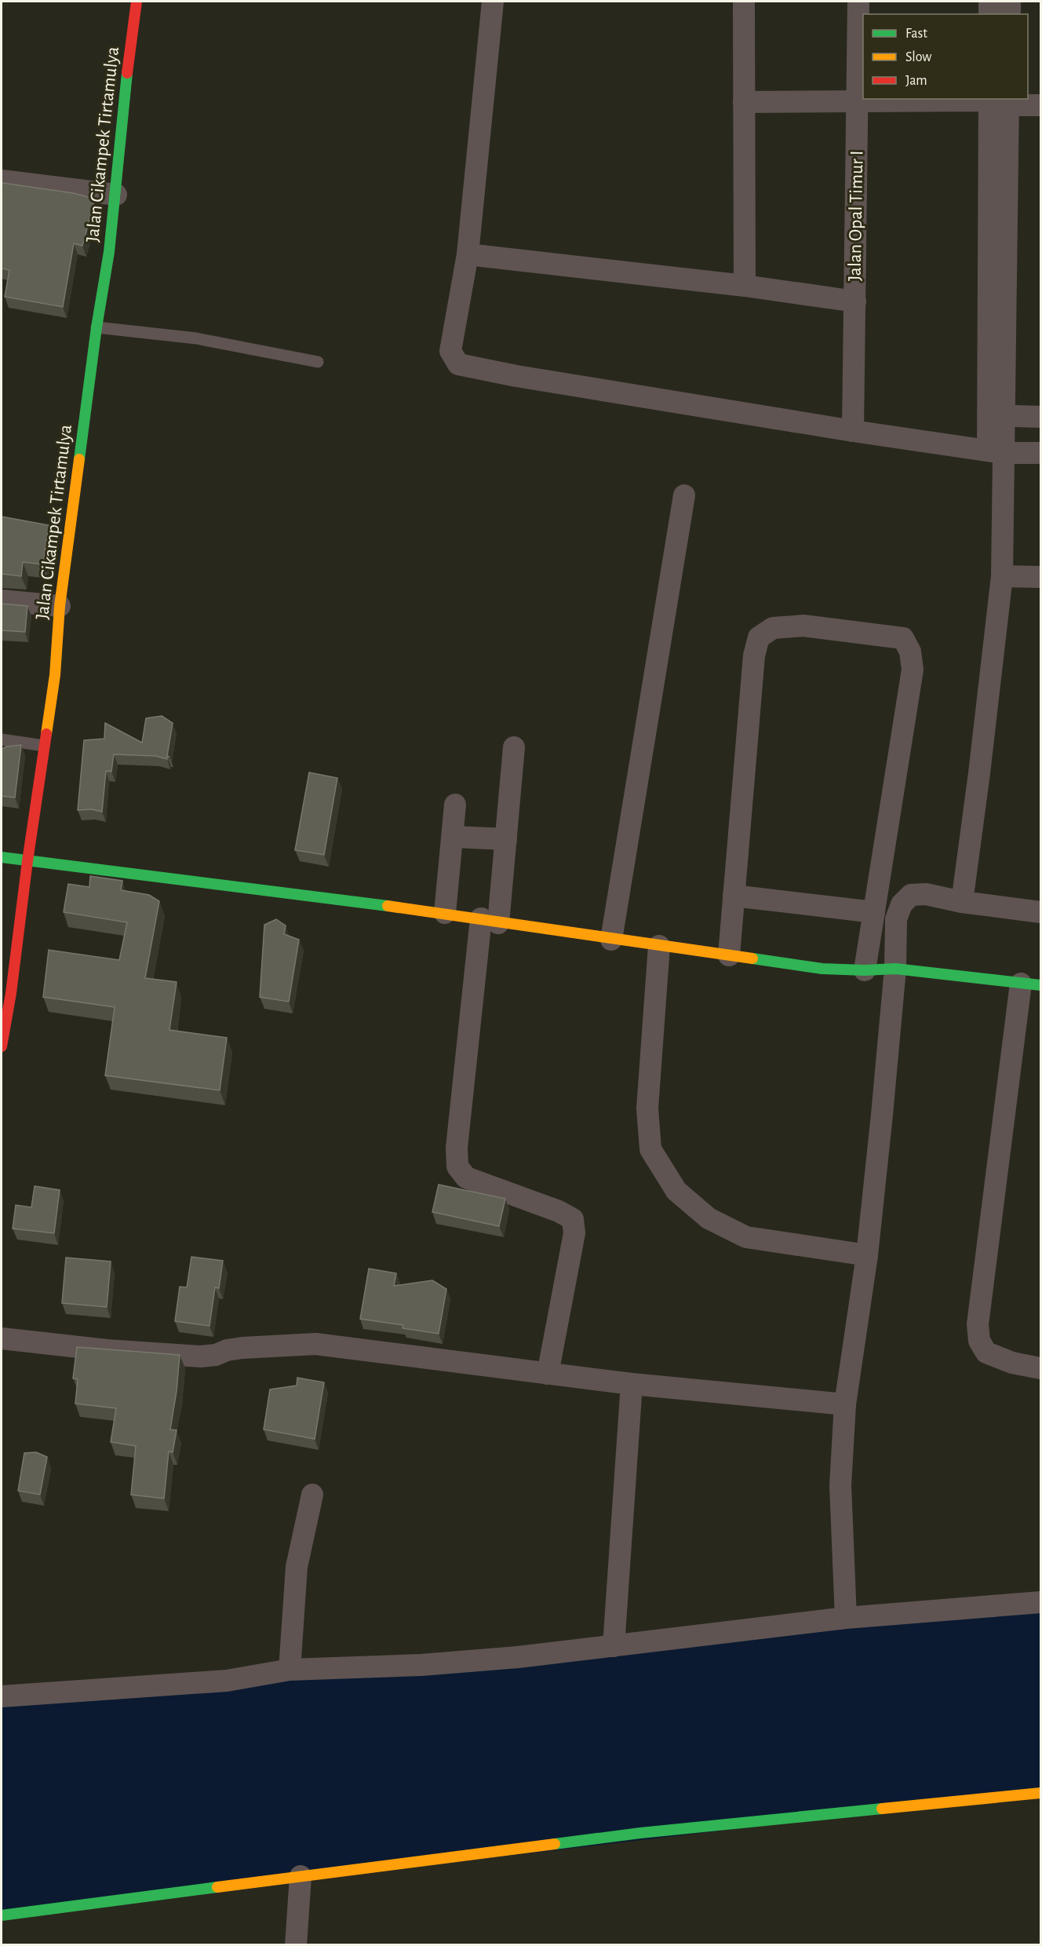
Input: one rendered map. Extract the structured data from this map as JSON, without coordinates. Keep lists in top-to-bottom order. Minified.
{"streets":{"street":["Jalan Cikampek Tirtamulya","Jalan Opal Timur I"]},"legend":["Fast","Slow","Jam"]}
